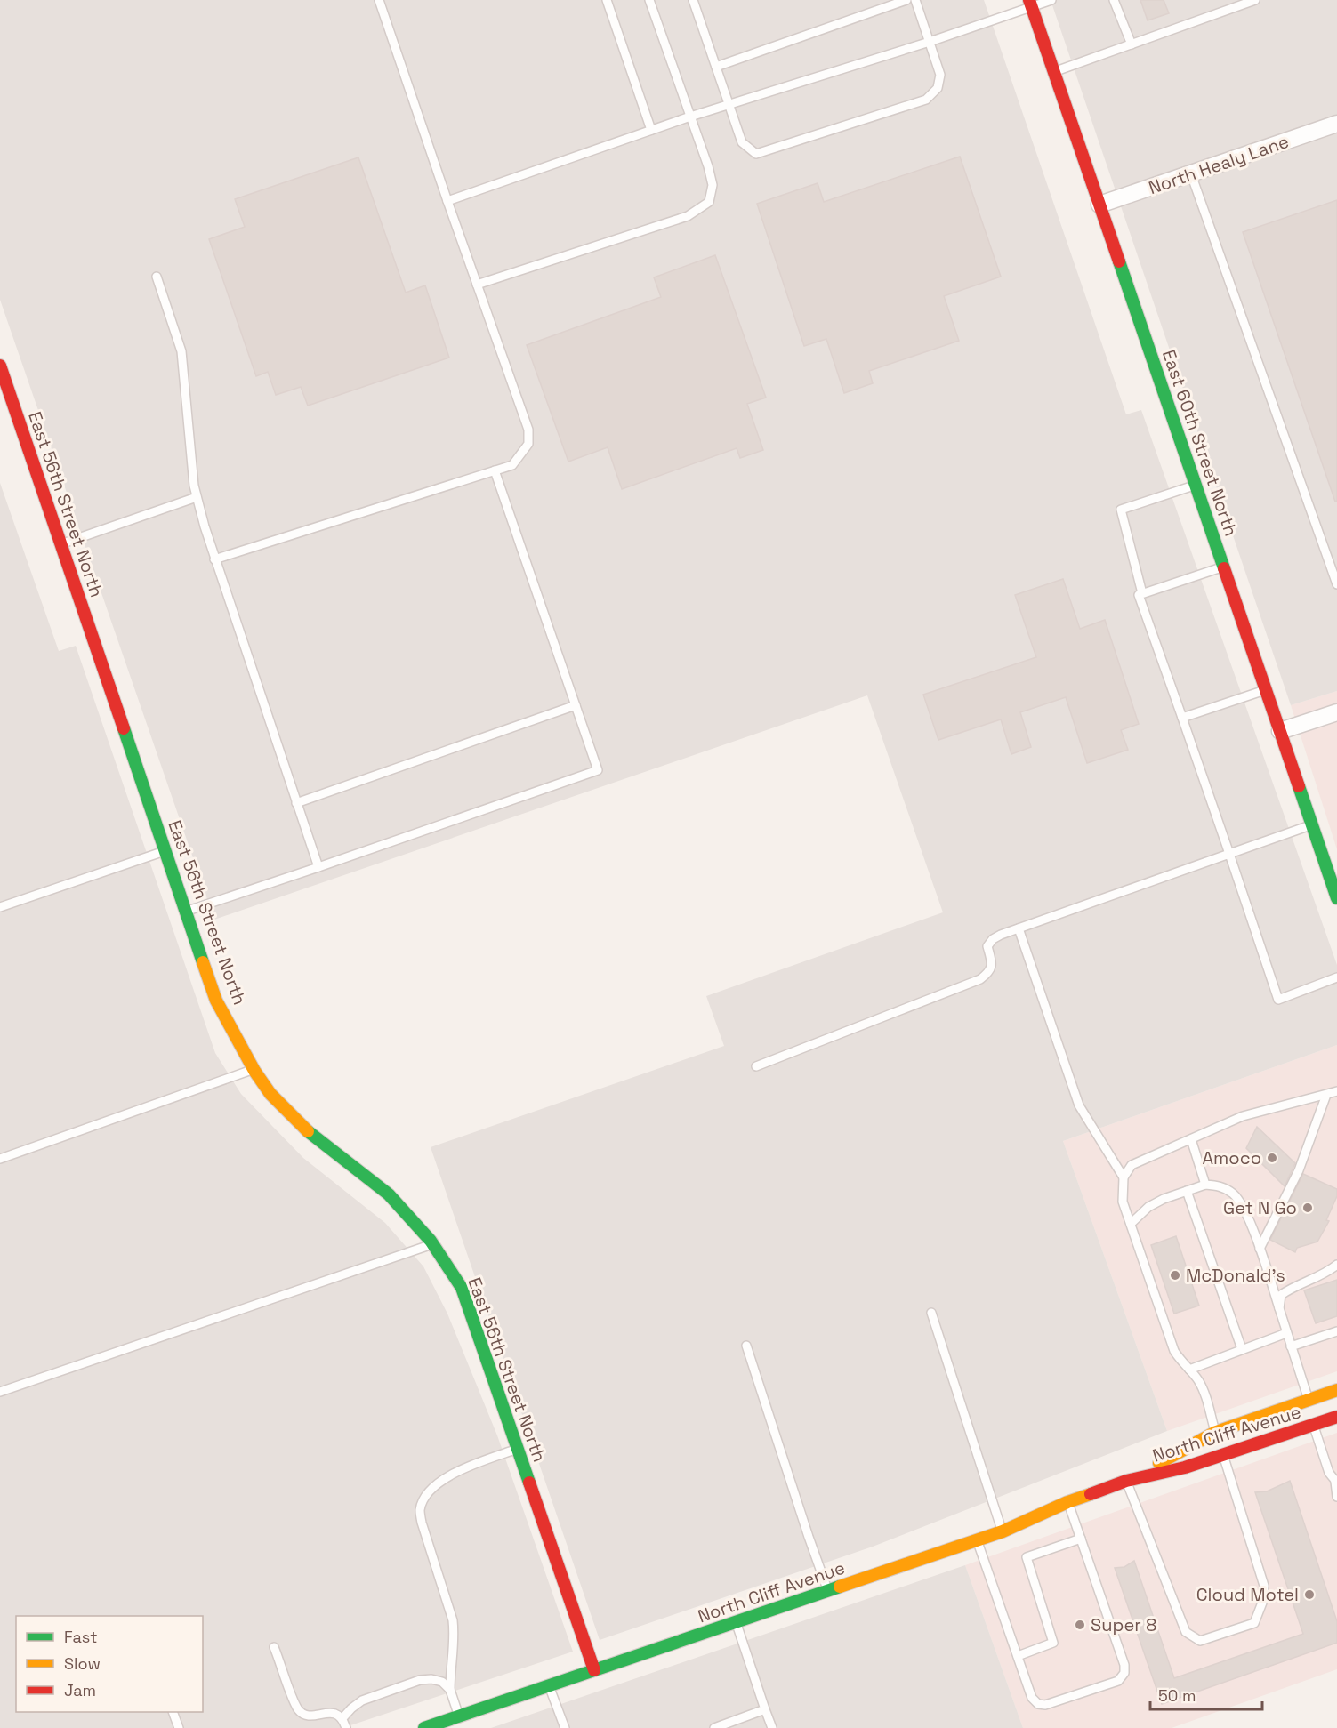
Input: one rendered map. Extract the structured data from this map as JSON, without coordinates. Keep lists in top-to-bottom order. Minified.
{"streets":{"main road":["East 60th Street North","East 56th Street North","North Cliff Avenue"],"street":["North Healy Lane"]},"crossings":[["North Healy Lane","East 60th Street North"],["East 56th Street North","North Cliff Avenue"]],"places":["Amoco","Get N Go","McDonald's","Cloud Motel","Super 8"],"legend":["Fast","Slow","Jam"],"scale_bar":"50 m"}
